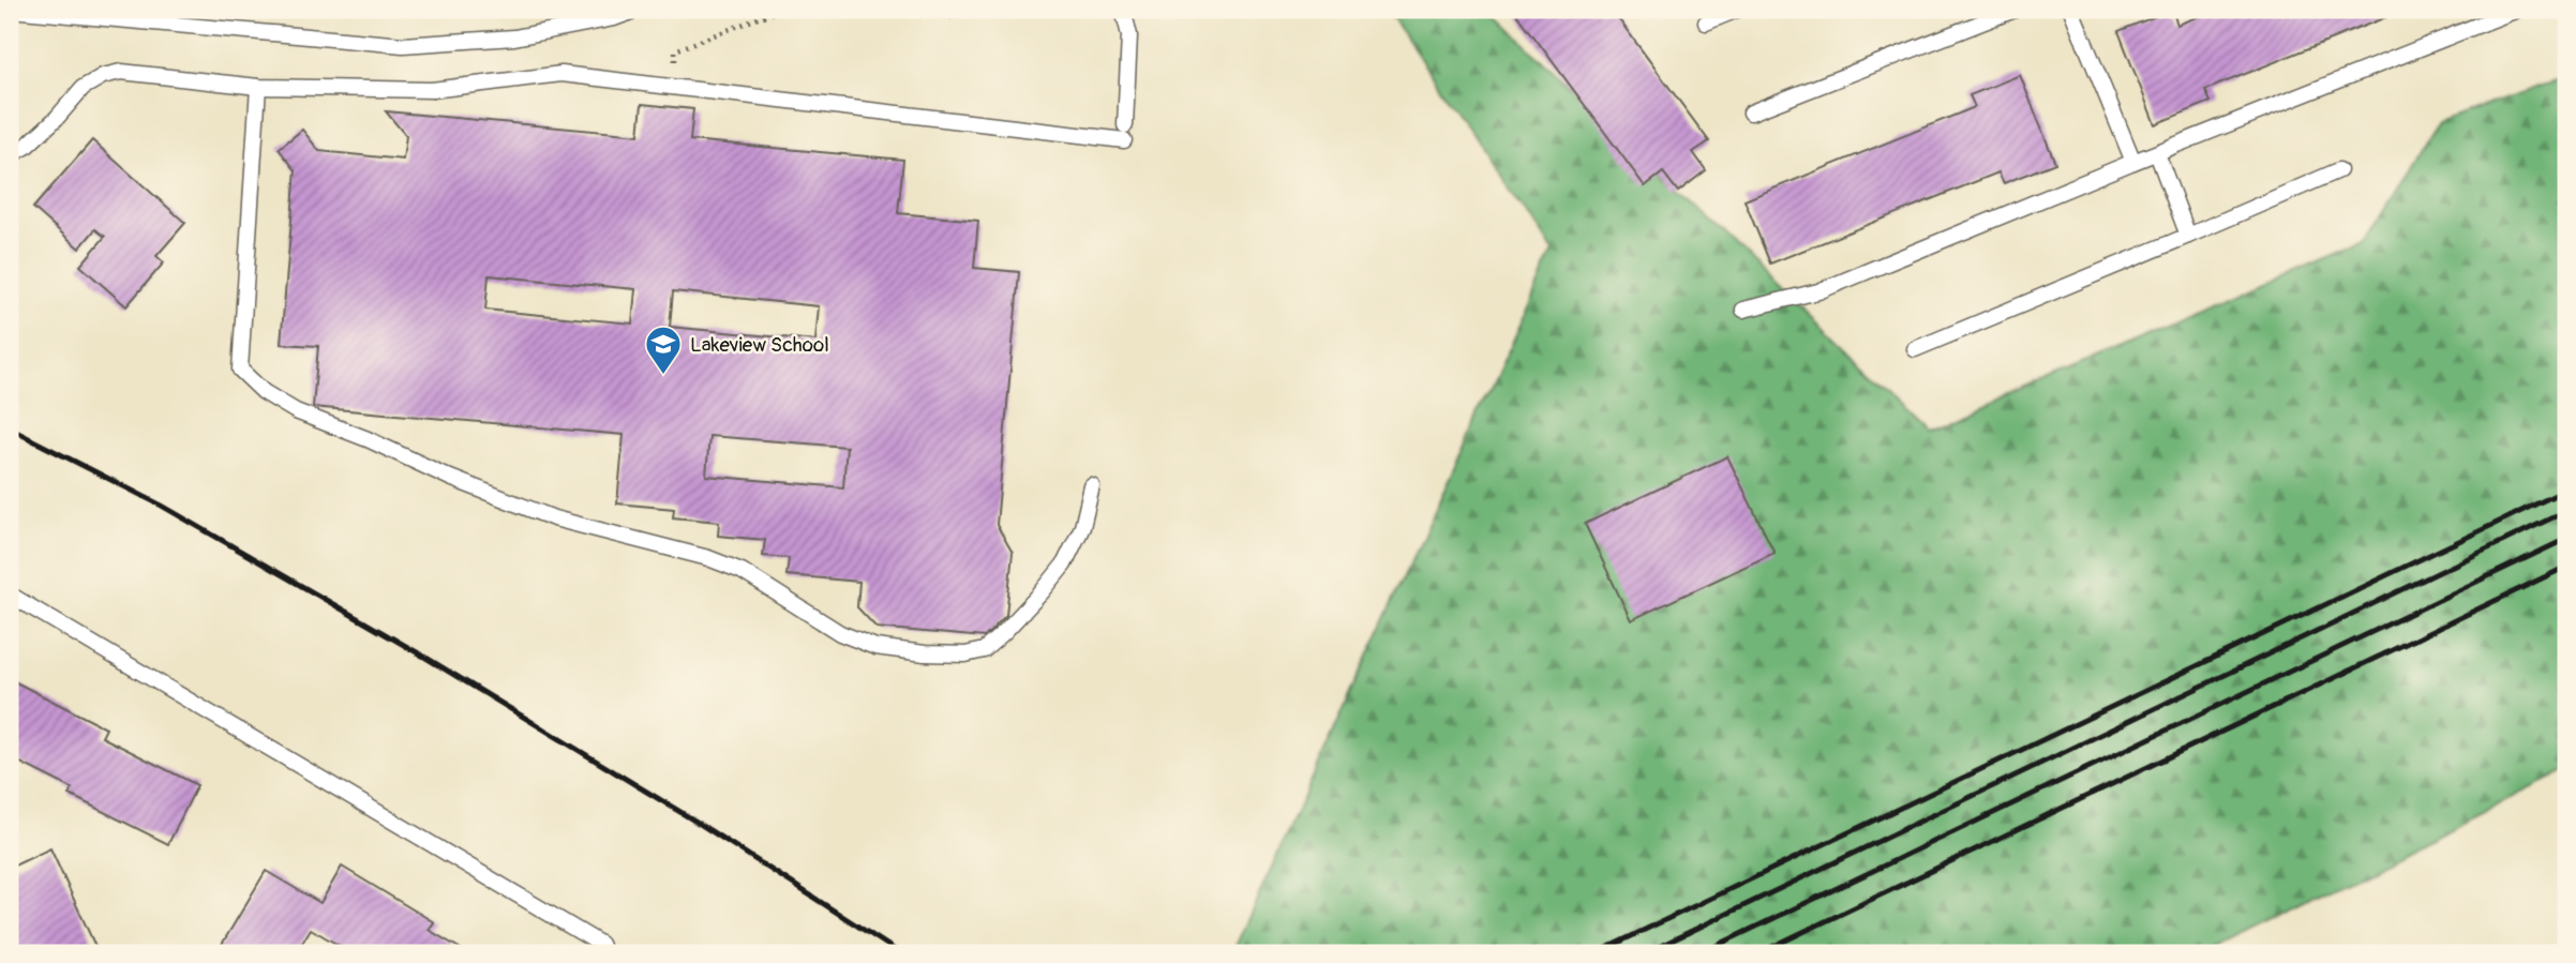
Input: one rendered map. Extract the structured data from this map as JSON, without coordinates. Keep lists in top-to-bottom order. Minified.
{"places":{"school or university":["Lakeview School"]}}
